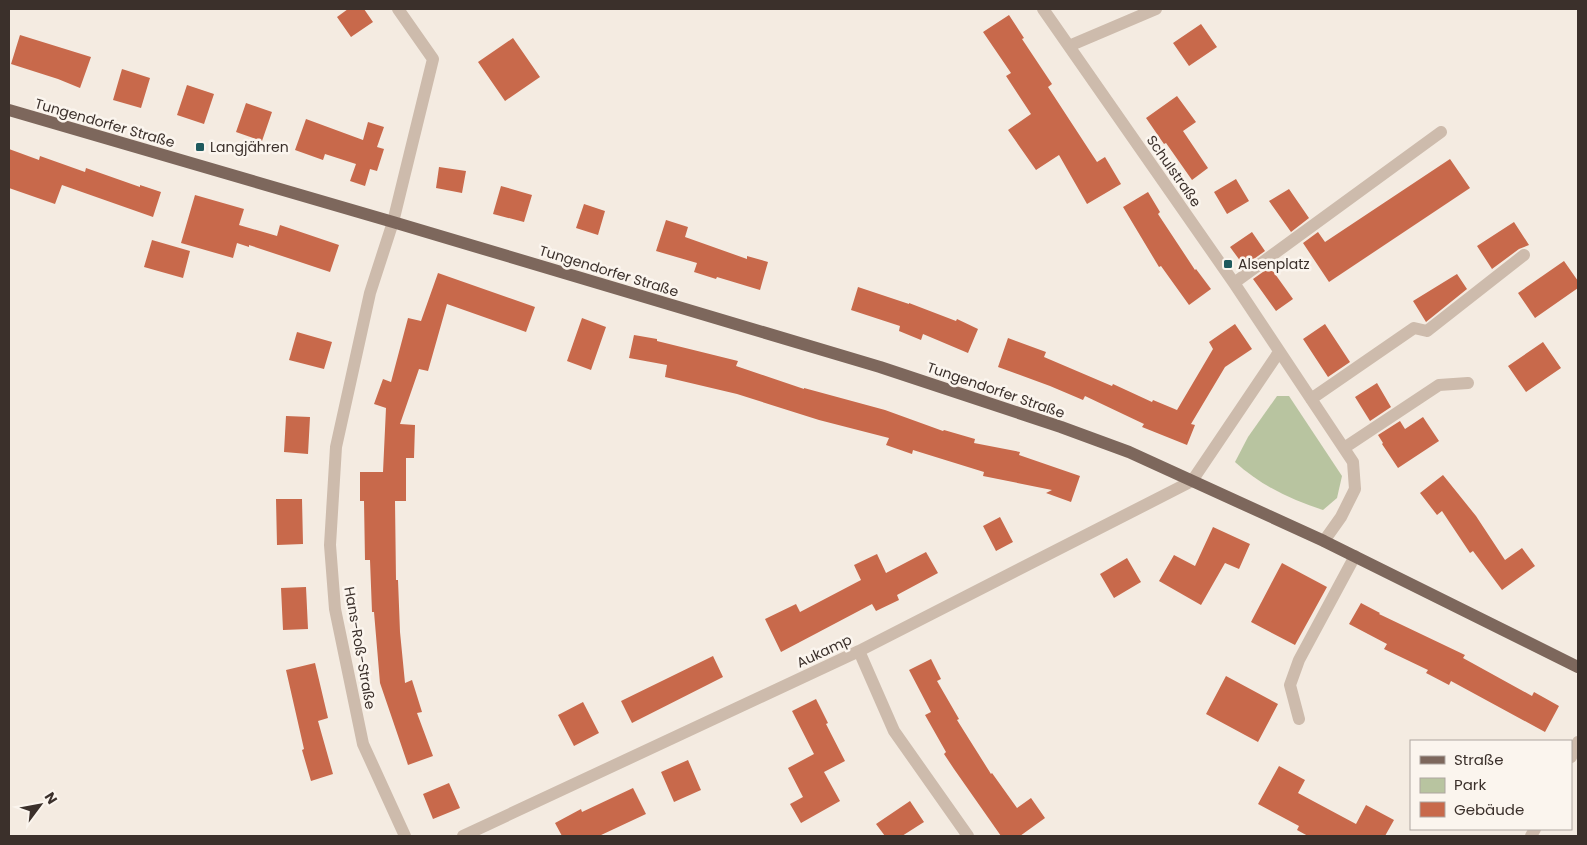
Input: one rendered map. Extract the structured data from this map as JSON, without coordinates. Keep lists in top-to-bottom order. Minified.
{"streets":{"main road":["Tungendorfer Straße"],"street":["Schulstraße","Hans-Roß-Straße","Aukamp"]},"crossings":[["Tungendorfer Straße","Hans-Roß-Straße"],["Tungendorfer Straße","Aukamp"]],"places":{"transit":["Langjähren","Alsenplatz"]},"legend":["Straße","Park","Gebäude"],"north":"top right"}
